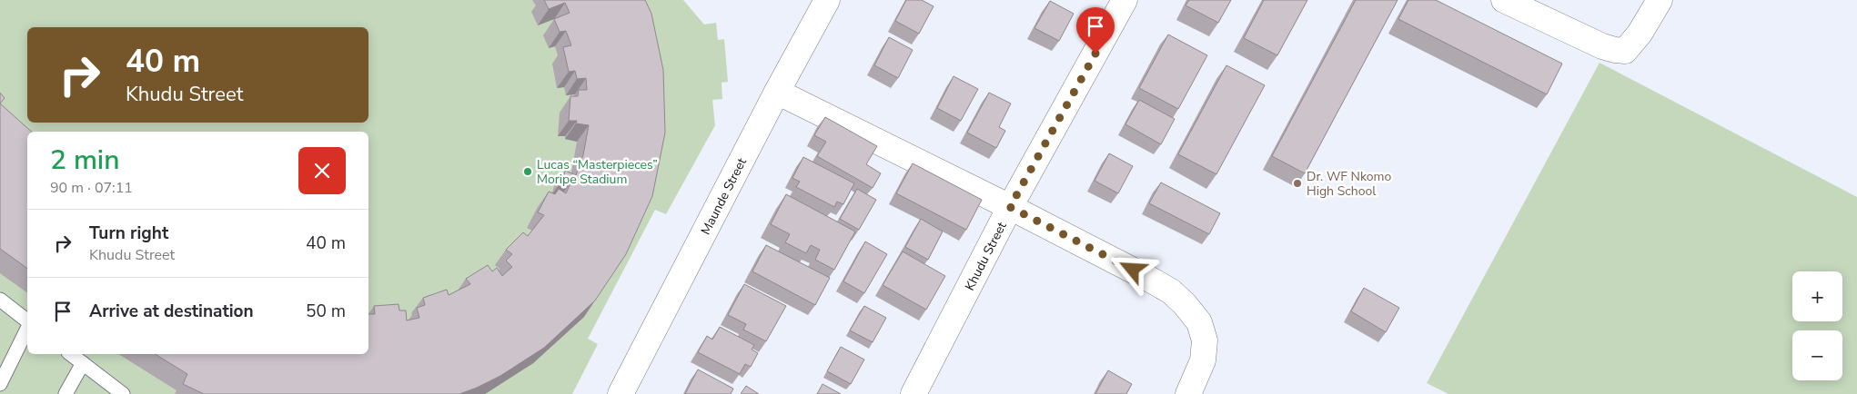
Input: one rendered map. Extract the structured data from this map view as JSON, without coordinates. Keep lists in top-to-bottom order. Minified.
{"streets":{"street":["Maunde Street","Khudu Street"]},"places":["Lucas “Masterpieces” Moripe Stadium","Dr. WF Nkomo High School"],"page":{"turn":["40 m","Khudu Street"],"heading":["2 min","90 m · 07:11"],"list":[{"name":"Turn right","note":"Khudu Street","value":"40 m"},{"name":"Arrive at destination","value":"50 m"}],"map_buttons":["+","−"]}}
